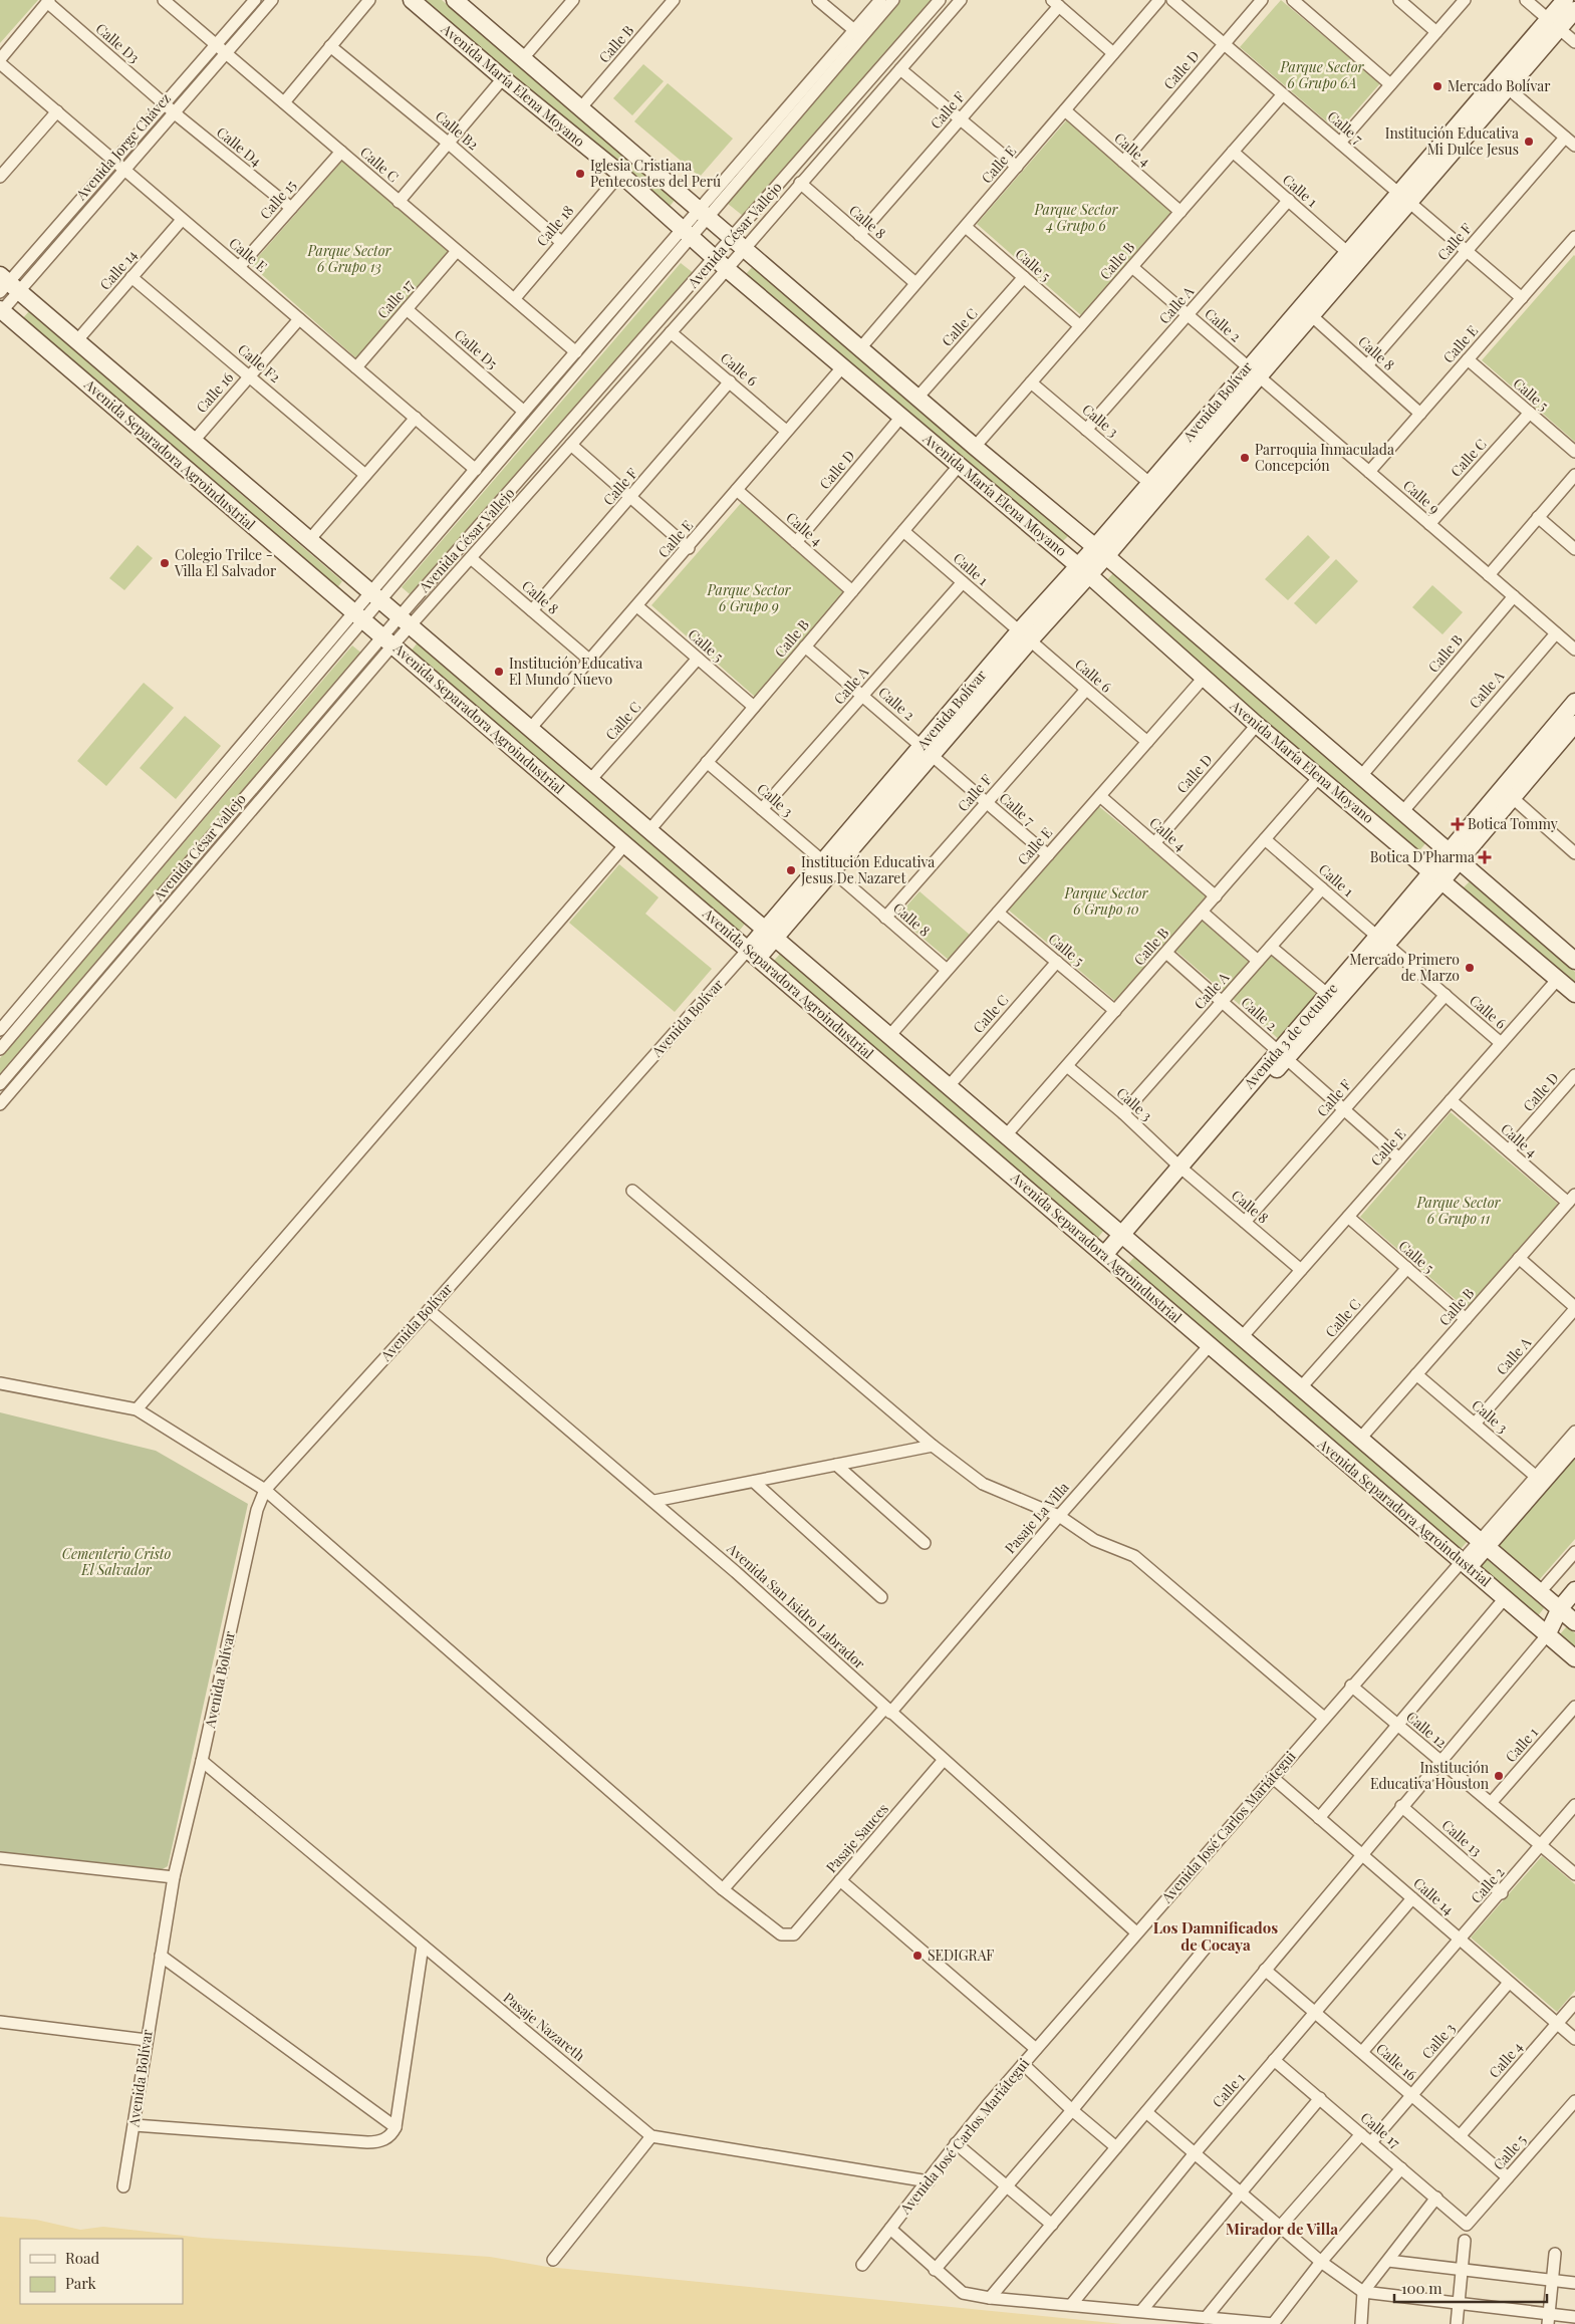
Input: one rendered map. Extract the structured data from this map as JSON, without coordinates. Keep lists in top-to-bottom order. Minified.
{"streets":{"street":["Calle D3","Calle B","Calle D","Avenida María Elena Moyano","Calle F","Calle 7","Calle B2","Avenida Jorge Chávez","Calle D4","Calle 4","Calle C","Calle E","Calle 1","Calle 15","Calle 8","Calle 18","Avenida César Vallejo","Calle 5","Calle 14","Calle 17","Calle A","Calle 2","Calle D5","Calle F2","Calle 6","Calle 16","Avenida Bolívar","Calle 3","Avenida Separadora Agroindustrial","Calle 9","Avenida 3 de Octubre","Pasaje La Villa","Avenida San Isidro Labrador","Calle 12","Avenida José Carlos Mariátegui","Pasaje Sauces","Calle 13","Pasaje Nazareth"]},"crossings":[["Calle D3","Avenida Jorge Chávez"],["Calle D3","Calle D4"],["Calle B","Avenida María Elena Moyano"],["Calle B","Calle 7"],["Calle B","Calle 4"],["Calle B","Calle 1"],["Calle B","Calle 5"],["Calle B","Calle 2"],["Calle B","Calle 3"],["Calle B","Avenida Separadora Agroindustrial"],["Calle B","Calle 9"],["Calle D","Avenida María Elena Moyano"],["Calle D","Calle 7"],["Calle D","Calle 4"],["Avenida María Elena Moyano","Calle C"],["Avenida María Elena Moyano","Calle E"],["Avenida María Elena Moyano","Calle 18"],["Avenida María Elena Moyano","Avenida César Vallejo"],["Avenida María Elena Moyano","Calle A"],["Avenida María Elena Moyano","Avenida Bolívar"],["Avenida María Elena Moyano","Avenida 3 de Octubre"],["Calle F","Calle 7"],["Calle F","Calle 8"],["Calle F","Calle 6"],["Calle 7","Calle E"],["Calle 7","Calle 2"],["Calle 7","Avenida Bolívar"],["Calle B2","Calle 18"],["Avenida Jorge Chávez","Calle D4"],["Avenida Jorge Chávez","Calle C"],["Avenida Jorge Chávez","Calle E"],["Avenida Jorge Chávez","Avenida Separadora Agroindustrial"],["Calle D4","Calle 15"],["Calle 4","Calle E"],["Calle 4","Calle 14"],["Calle 4","Calle 16"],["Calle C","Calle 15"],["Calle C","Calle 18"],["Calle C","Avenida César Vallejo"],["Calle C","Calle 5"],["Calle C","Calle 17"],["Calle C","Avenida Separadora Agroindustrial"],["Calle C","Calle 9"],["Calle E","Calle 15"],["Calle E","Calle 8"],["Calle E","Avenida César Vallejo"],["Calle E","Calle 5"],["Calle E","Calle 14"],["Calle E","Calle 17"],["Calle E","Calle 6"],["Calle E","Calle 16"],["Calle E","Avenida Separadora Agroindustrial"],["Calle E","Calle 9"],["Calle 1","Calle 14"],["Calle 1","Calle 17"],["Calle 1","Calle A"],["Calle 1","Calle 6"],["Calle 1","Calle 16"],["Calle 1","Avenida Bolívar"],["Calle 1","Avenida 3 de Octubre"],["Calle 1","Calle 12"],["Calle 8","Avenida César Vallejo"],["Calle 8","Avenida Bolívar"],["Calle 8","Calle 3"],["Calle 8","Avenida 3 de Octubre"],["Avenida César Vallejo","Calle D5"],["Avenida César Vallejo","Calle 6"],["Avenida César Vallejo","Avenida Separadora Agroindustrial"],["Calle 5","Calle 17"],["Calle 5","Calle 16"],["Calle 14","Calle 2"],["Calle 14","Calle F2"],["Calle 14","Calle 3"],["Calle 14","Avenida Separadora Agroindustrial"],["Calle 14","Avenida José Carlos Mariátegui"],["Calle 17","Calle D5"],["Calle 17","Calle 3"],["Calle A","Calle 2"],["Calle A","Calle 3"],["Calle A","Calle 9"],["Calle 2","Calle 16"],["Calle 2","Avenida Bolívar"],["Calle 2","Calle 9"],["Calle 2","Avenida 3 de Octubre"],["Calle 2","Calle 12"],["Calle 2","Calle 13"],["Calle F2","Calle 16"],["Calle 6","Avenida Bolívar"],["Calle 6","Avenida 3 de Octubre"],["Calle 16","Calle 3"],["Calle 16","Avenida Separadora Agroindustrial"],["Avenida Bolívar","Calle 3"],["Avenida Bolívar","Avenida Separadora Agroindustrial"],["Avenida Bolívar","Calle 9"],["Avenida Bolívar","Avenida San Isidro Labrador"],["Avenida Bolívar","Pasaje Nazareth"],["Calle 3","Avenida 3 de Octubre"],["Calle 3","Avenida José Carlos Mariátegui"],["Avenida Separadora Agroindustrial","Avenida 3 de Octubre"],["Avenida Separadora Agroindustrial","Pasaje La Villa"],["Avenida Separadora Agroindustrial","Avenida José Carlos Mariátegui"],["Pasaje La Villa","Avenida San Isidro Labrador"],["Pasaje La Villa","Pasaje Sauces"],["Avenida San Isidro Labrador","Avenida José Carlos Mariátegui"],["Avenida San Isidro Labrador","Pasaje Sauces"],["Calle 12","Avenida José Carlos Mariátegui"]],"districts":["Los Damnificados de Cocaya","Mirador de Villa"],"parks":["Parque Sector 6 Grupo 6A","Parque Sector 4 Grupo 6","Parque Sector 6 Grupo 13","Parque Sector 6 Grupo 9","Parque Sector 6 Grupo 10","Parque Sector 6 Grupo 11","Cementerio Cristo El Salvador"],"places":{"other":["Mercado Bolívar","Institución Educativa Mi Dulce Jesus","Iglesia Cristiana Pentecostes del Perú","Parroquia Inmaculada Concepción","Colegio Trilce - Villa El Salvador","Institución Educativa El Mundo Nuevo","Institución Educativa Jesus De Nazaret","Mercado Primero de Marzo","Institución Educativa Houston","SEDIGRAF"],"health":["Botica Tommy","Botica D'Pharma"]},"legend":["Road","Park"],"scale_bar":"100 m"}
